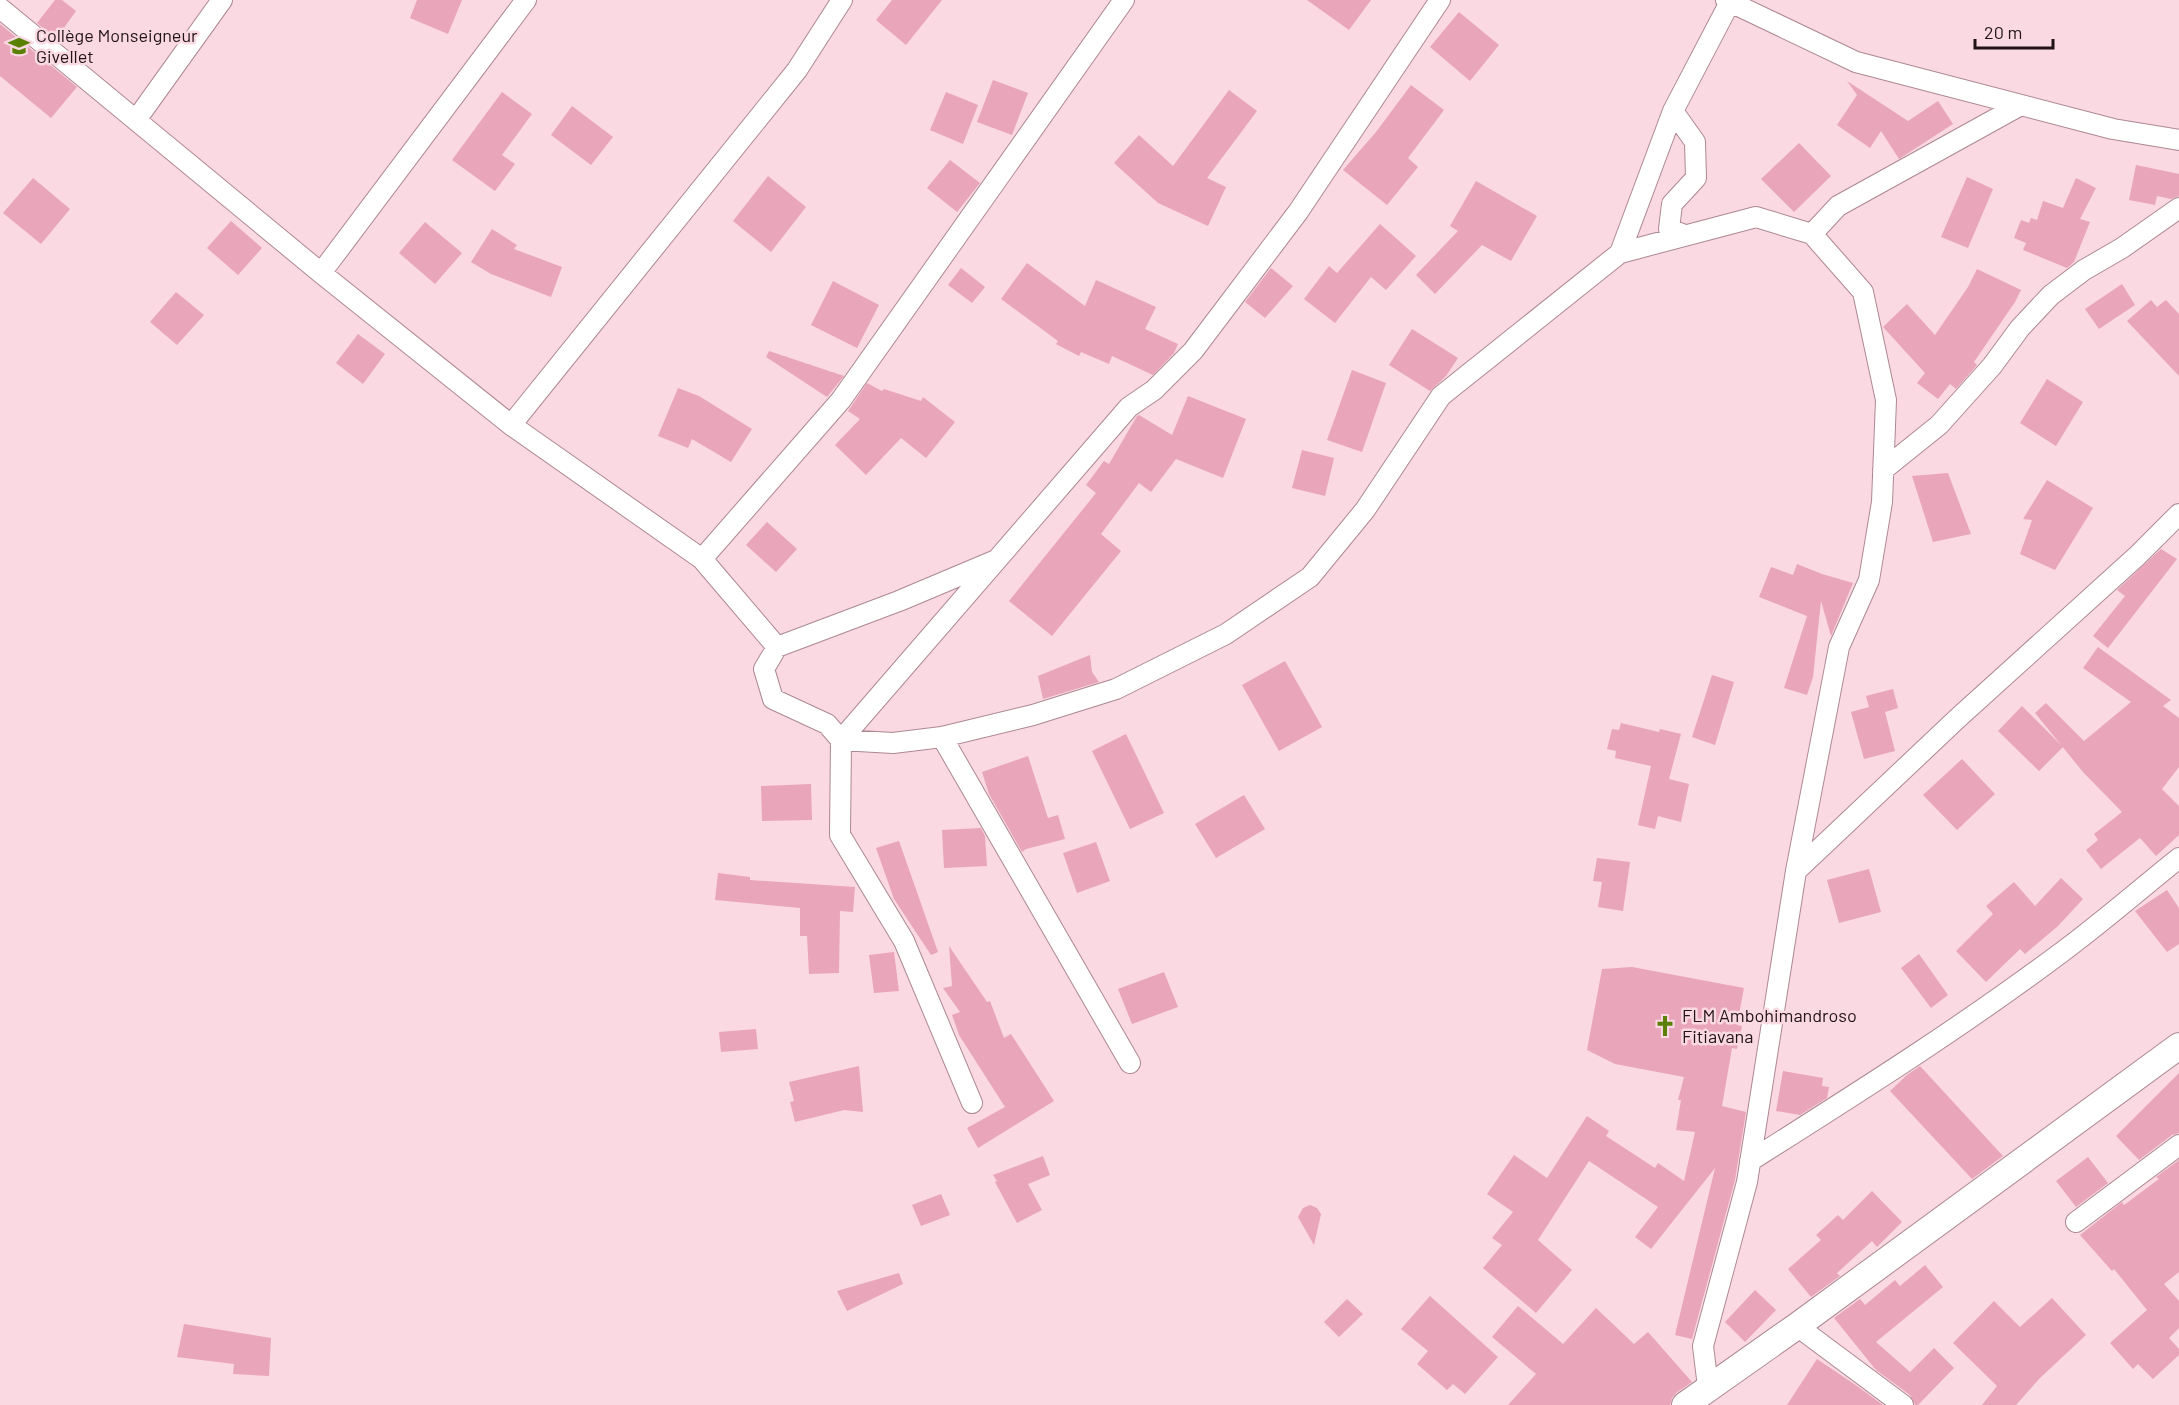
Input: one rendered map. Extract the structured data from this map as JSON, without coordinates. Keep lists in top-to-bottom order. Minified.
{"places":{"school or university":["Collège Monseigneur Givellet"],"church":["FLM Ambohimandroso Fitiavana"]},"scale_bar":"20 m"}
